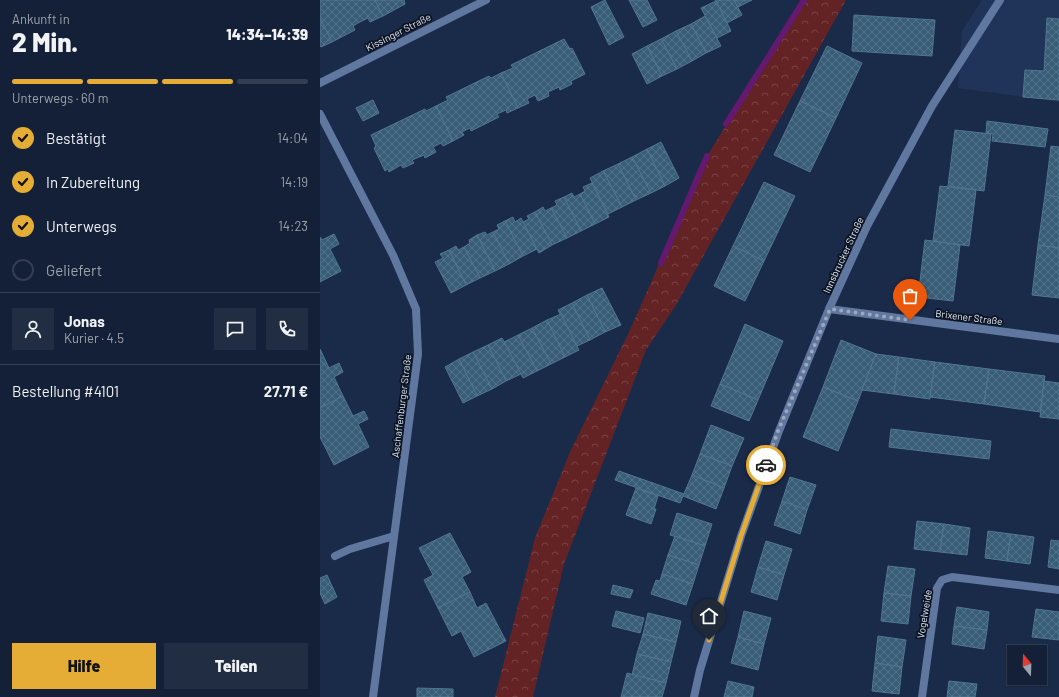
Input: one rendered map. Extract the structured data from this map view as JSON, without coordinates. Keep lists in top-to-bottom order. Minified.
{"streets":{"street":["Kissinger Straße","Innsbrucker Straße","Brixener Straße","Aschaffenburger Straße","Vogelweide"]},"crossings":[["Innsbrucker Straße","Brixener Straße"]],"north":"top","page":{"heading":["2 Min.","Ankunft in","14:34–14:39"],"panel":["Jonas","Kurier · 4.5","Bestellung #4101","27.71 €"],"bar":"Unterwegs · 60 m","list":[["Bestätigt","14:04"],["In Zubereitung","14:19"],["Unterwegs","14:23"],"Geliefert"],"buttons":["Hilfe","Teilen"]}}
